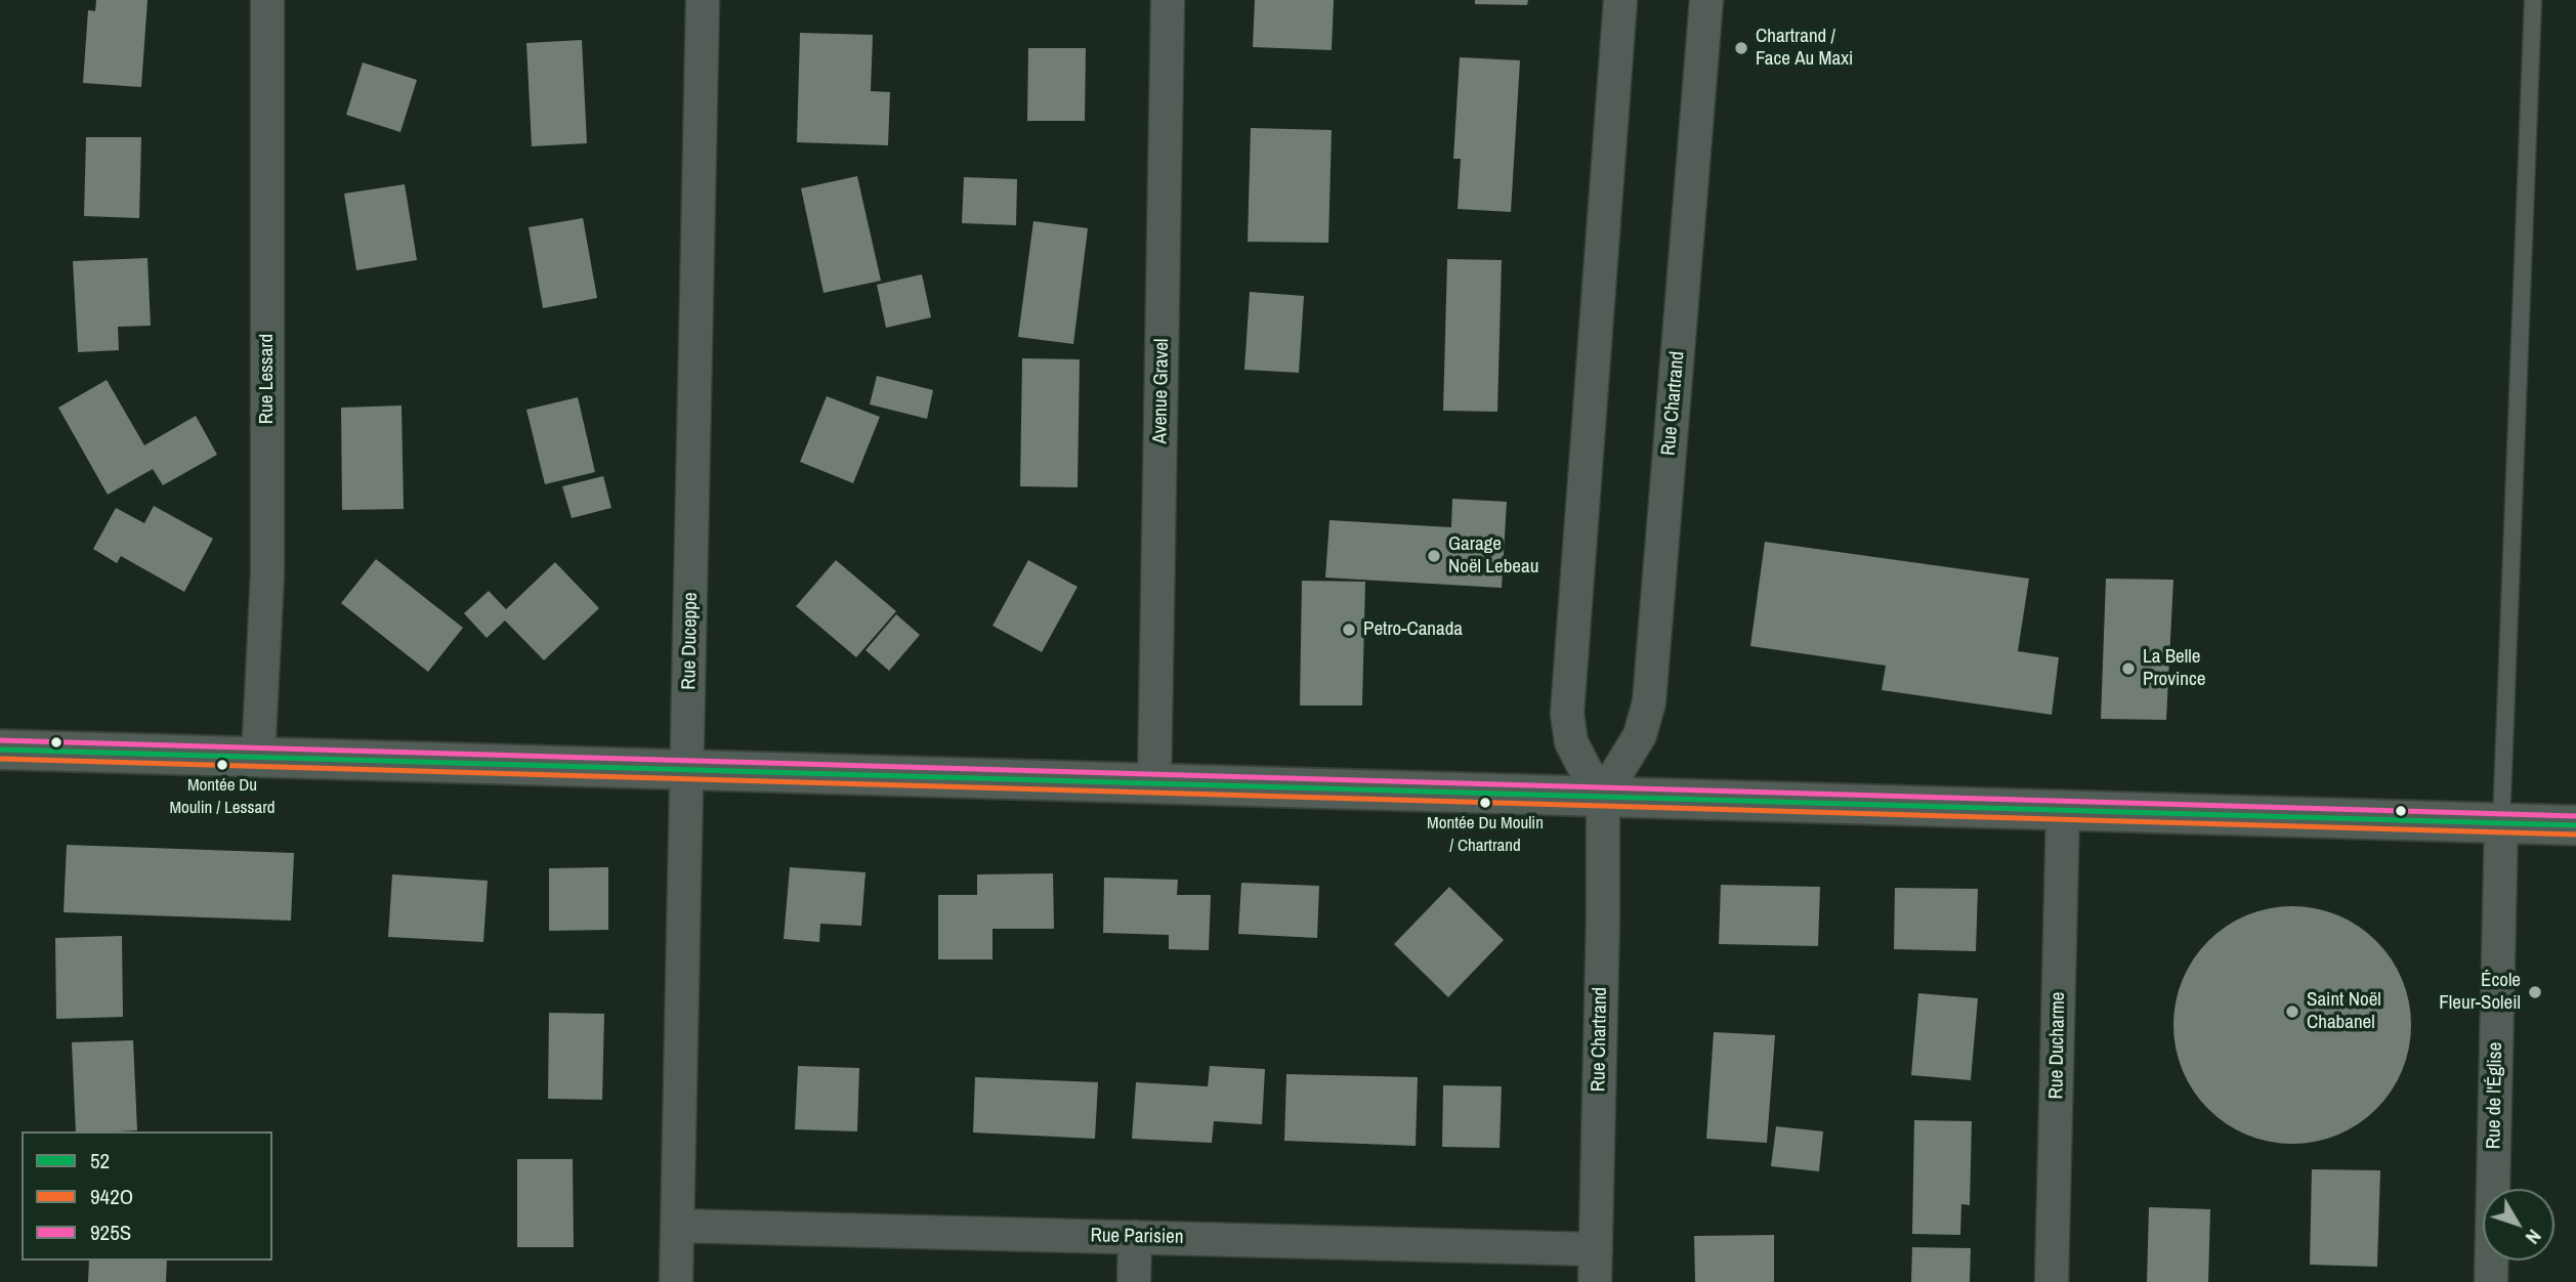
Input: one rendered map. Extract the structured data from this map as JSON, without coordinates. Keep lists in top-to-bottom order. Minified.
{"streets":{"street":["Rue Lessard","Avenue Gravel","Rue Chartrand","Rue Duceppe","Rue Ducharme","Rue de l'Église","Rue Parisien"]},"crossings":[["Rue Chartrand","Rue Parisien"],["Rue Duceppe","Rue Parisien"]],"places":["Chartrand / Face Au Maxi","Garage Noël Lebeau","Petro-Canada","La Belle Province","Montée Du Moulin / Lessard","Montée Du Moulin / Chartrand","École Fleur-Soleil","Saint Noël Chabanel"],"lines":["transit line 925S","transit line 52","transit line 942O"],"legend":["52","942O","925S"],"north":"bottom right"}
